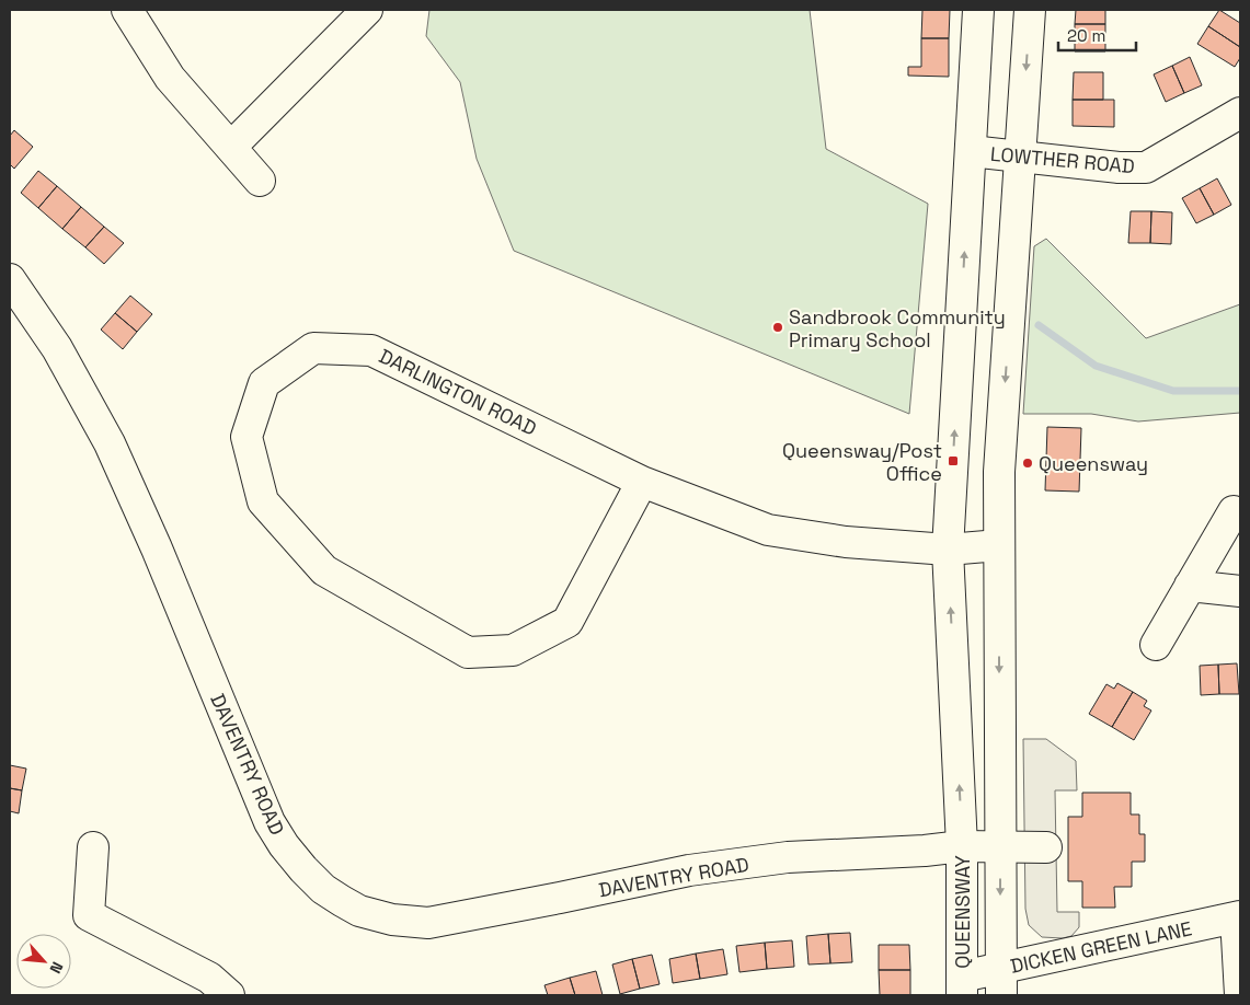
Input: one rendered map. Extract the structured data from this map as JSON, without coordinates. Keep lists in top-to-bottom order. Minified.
{"streets":{"main road":["LOWTHER ROAD","DARLINGTON ROAD","DAVENTRY ROAD","QUEENSWAY","DICKEN GREEN LANE"]},"crossings":[["LOWTHER ROAD","QUEENSWAY"],["DARLINGTON ROAD","QUEENSWAY"],["DAVENTRY ROAD","QUEENSWAY"],["QUEENSWAY","DICKEN GREEN LANE"]],"places":{"other":["Sandbrook Community Primary School","Queensway"],"transit":["Queensway/Post Office"]},"scale_bar":"20 m","north":"bottom right"}
